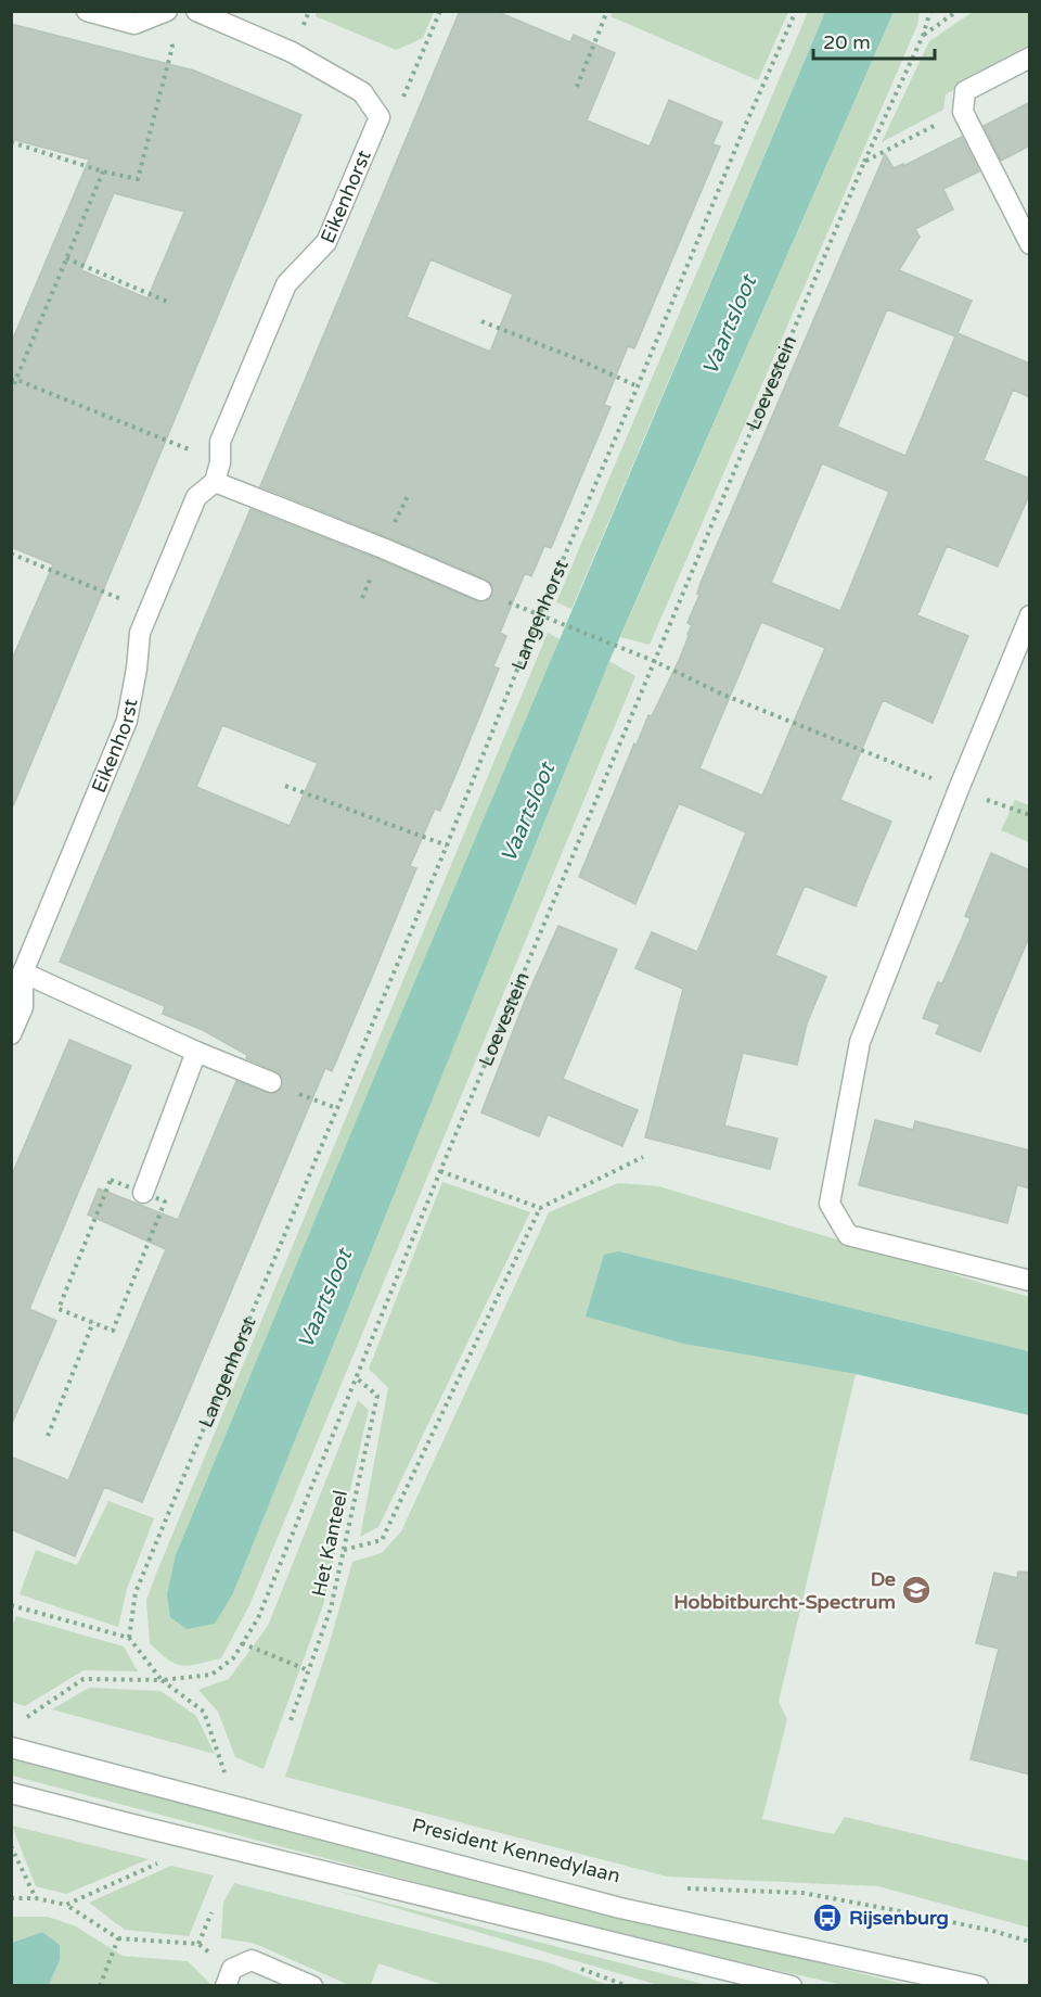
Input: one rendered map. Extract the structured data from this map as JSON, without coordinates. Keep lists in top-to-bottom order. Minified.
{"streets":{"street":["Eikenhorst","President Kennedylaan"],"path":["Loevestein","Langenhorst","Het Kanteel"]},"crossings":[["Loevestein","Het Kanteel"]],"water":["Vaartsloot"],"places":{"school or university":["De Hobbitburcht-Spectrum"],"bus stop":["Rijsenburg"]},"scale_bar":"20 m"}
